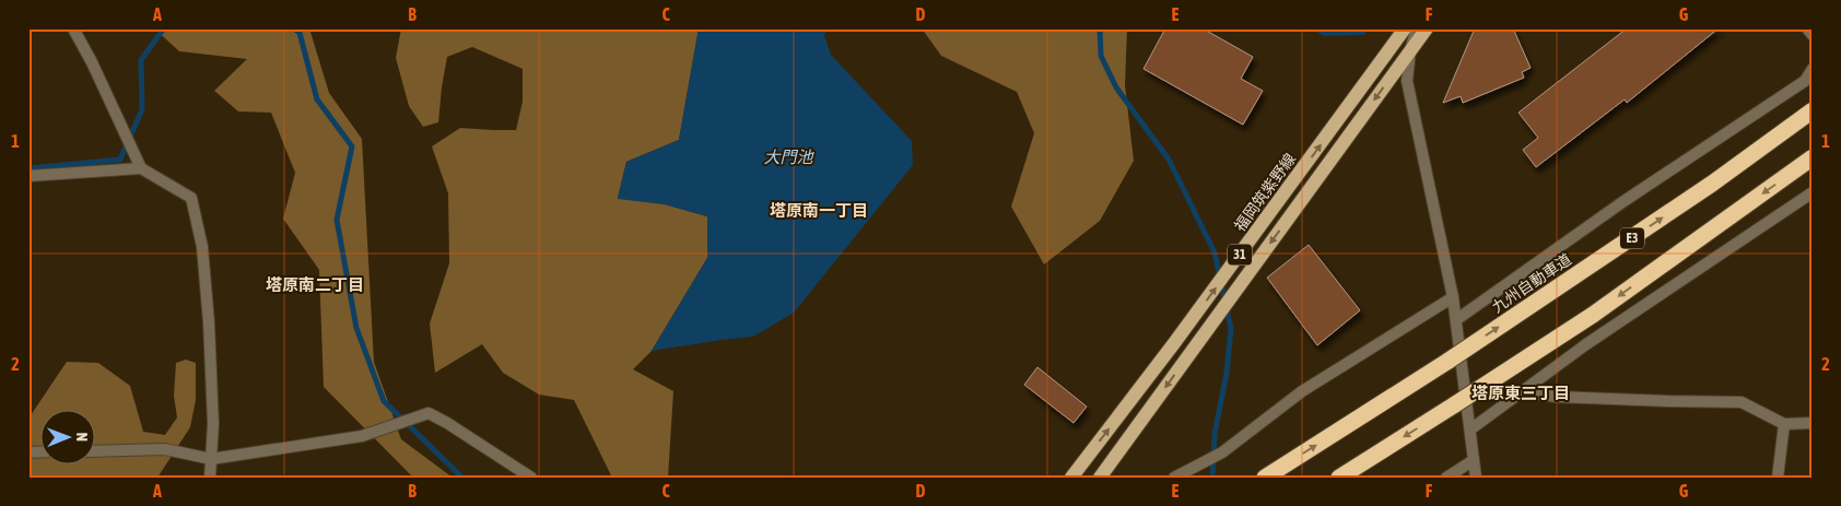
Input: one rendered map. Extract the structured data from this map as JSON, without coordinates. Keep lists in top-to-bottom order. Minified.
{"streets":{"highway":["E3","九州自動車道"],"main road":["福岡筑紫野線","31"]},"districts":["塔原南一丁目","塔原南二丁目","塔原東三丁目"],"water":["大門池"],"north":"right","grid":{"columns":["A","B","C","D","E","F","G"],"rows":["1","2"]}}
